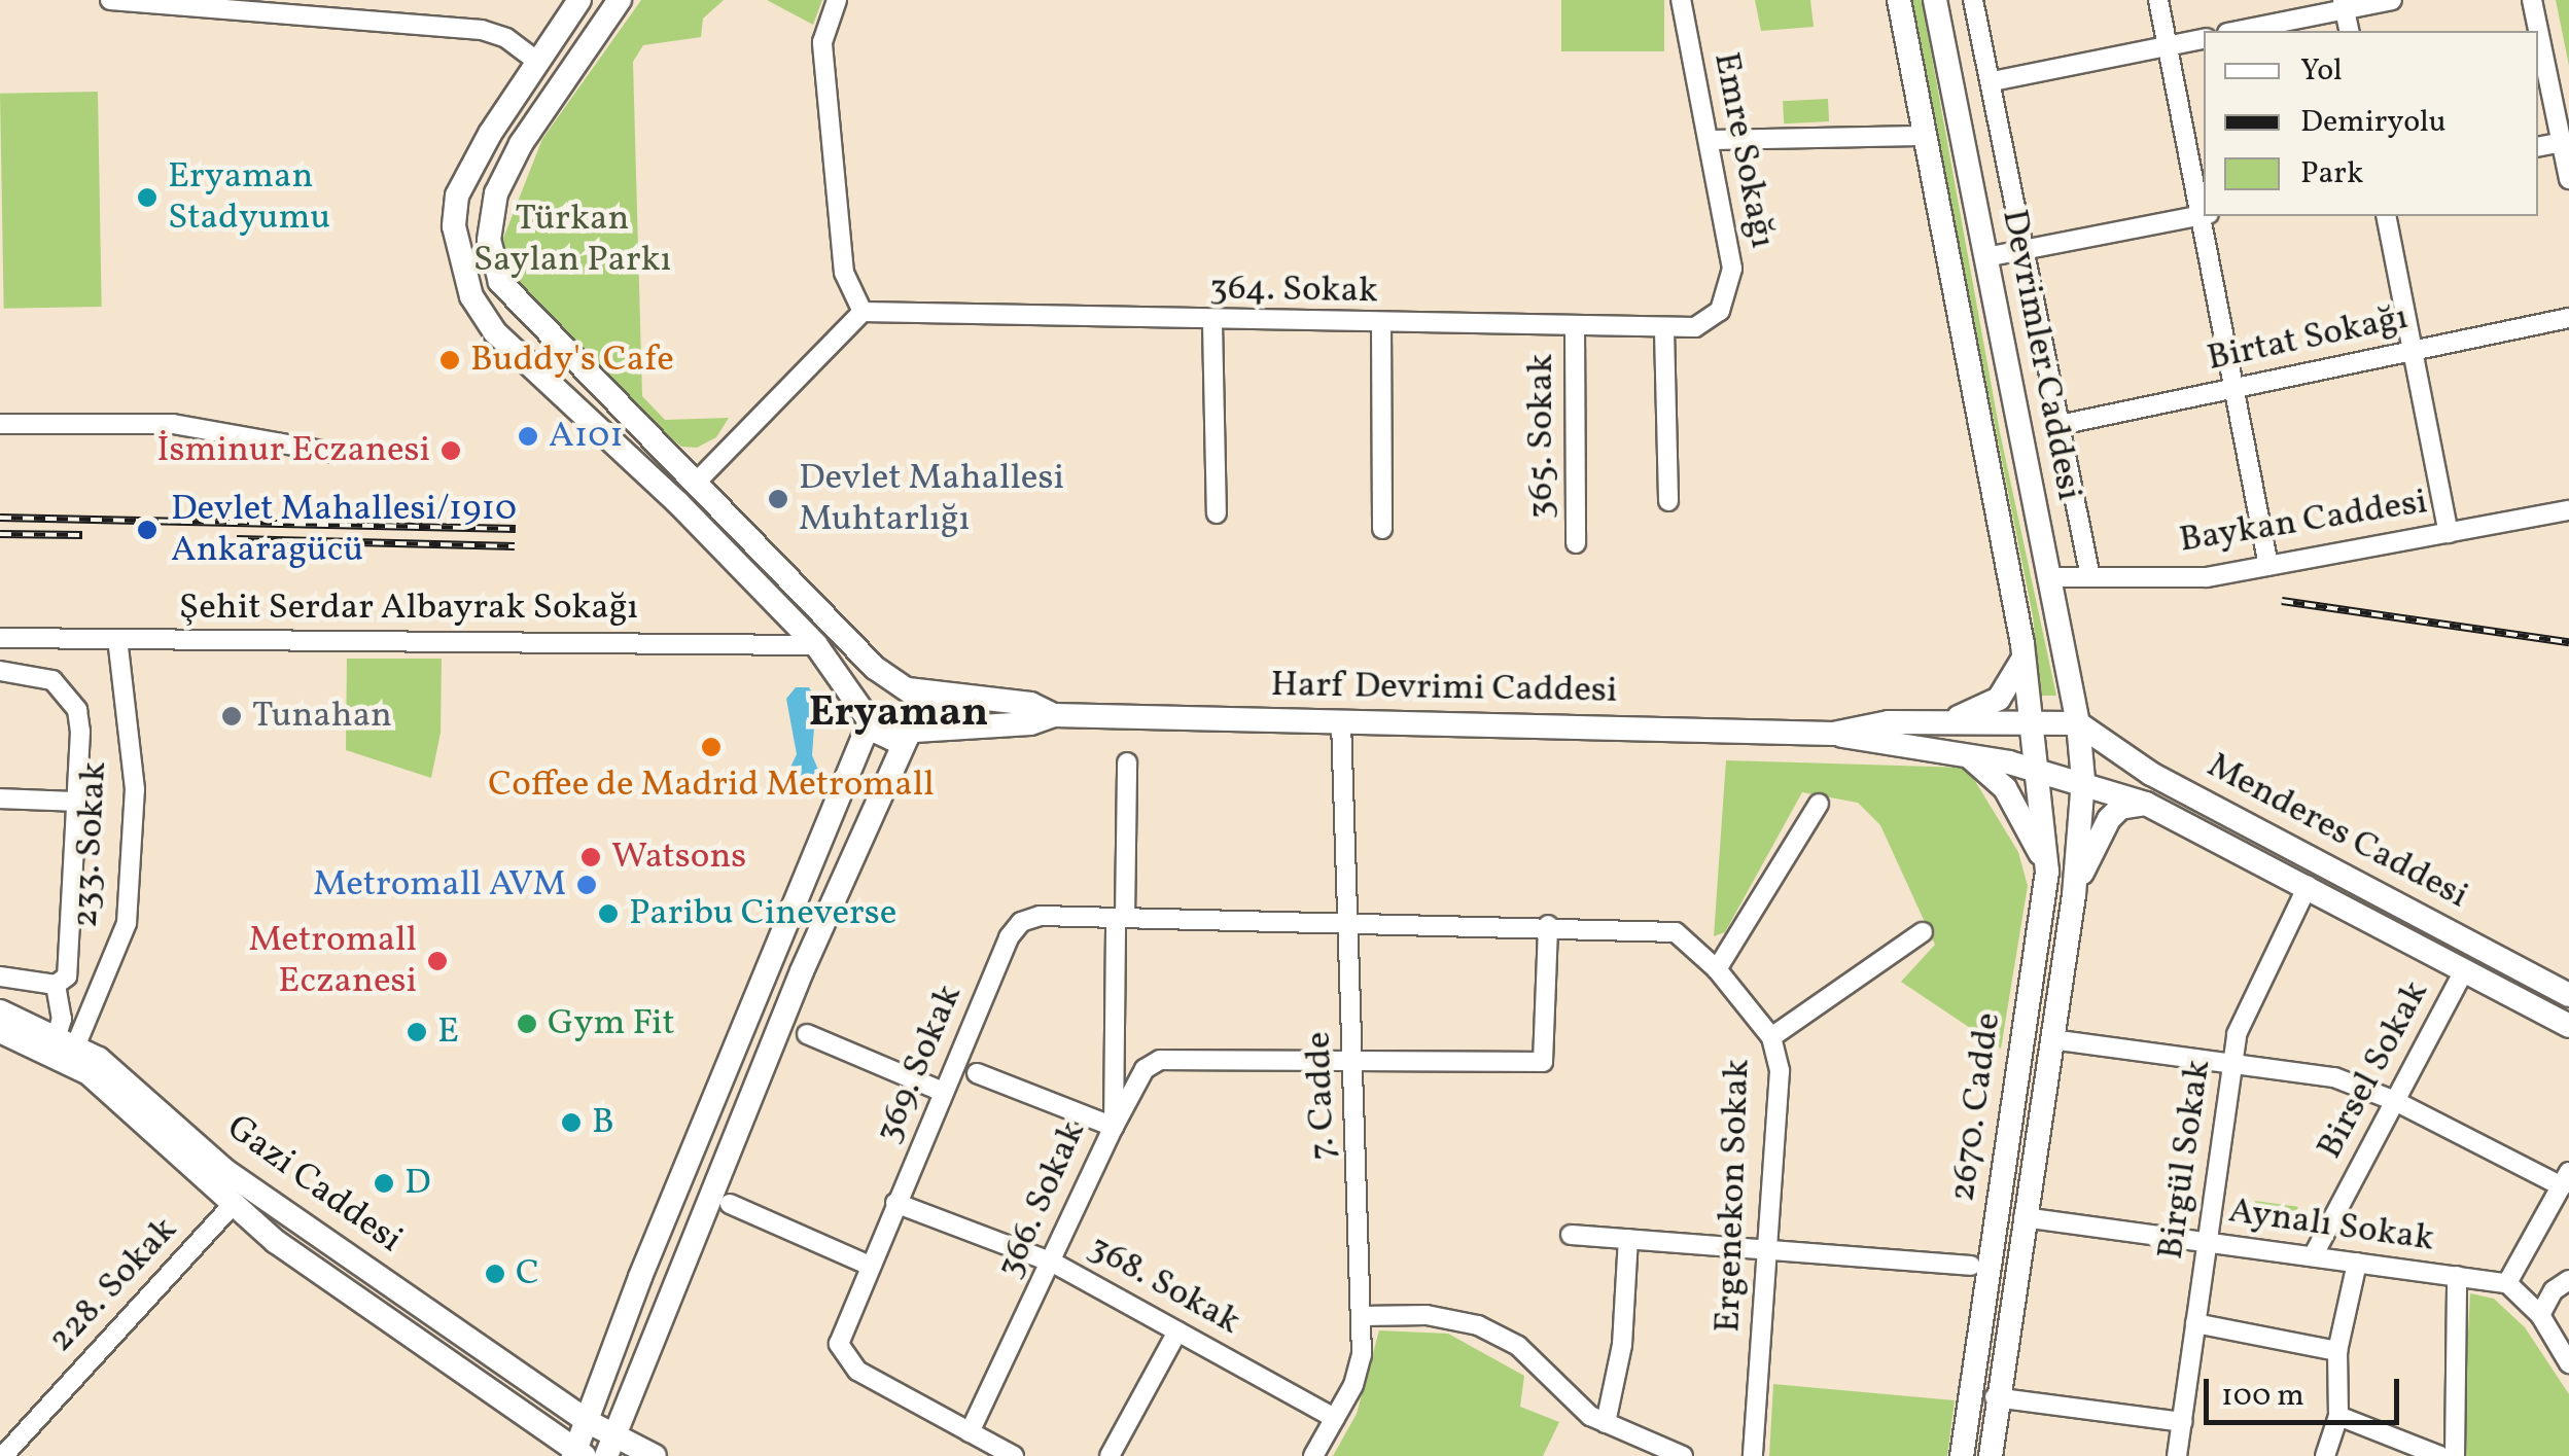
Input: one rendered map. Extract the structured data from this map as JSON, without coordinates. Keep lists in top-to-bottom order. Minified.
{"streets":{"main road":["Devrimler Caddesi","Harf Devrimi Caddesi","Menderes Caddesi","2670. Cadde","Gazi Caddesi"],"street":["Emre Sokağı","364. Sokak","Birtat Sokağı","365. Sokak","Baykan Caddesi","Şehit Serdar Albayrak Sokağı","233. Sokak","369. Sokak","Birsel Sokak","7. Cadde","Birgül Sokak","Ergenekon Sokak","366. Sokak","Aynalı Sokak","228. Sokak","368. Sokak"]},"crossings":[["Emre Sokağı","364. Sokak"],["364. Sokak","365. Sokak"],["Devrimler Caddesi","Baykan Caddesi"],["Devrimler Caddesi","Harf Devrimi Caddesi"],["Devrimler Caddesi","Menderes Caddesi"],["Devrimler Caddesi","2670. Cadde"],["Şehit Serdar Albayrak Sokağı","233. Sokak"],["Harf Devrimi Caddesi","Menderes Caddesi"],["Harf Devrimi Caddesi","7. Cadde"],["Harf Devrimi Caddesi","2670. Cadde"],["Menderes Caddesi","Birsel Sokak"],["Menderes Caddesi","2670. Cadde"],["Menderes Caddesi","Birgül Sokak"],["233. Sokak","Gazi Caddesi"],["369. Sokak","7. Cadde"],["369. Sokak","Ergenekon Sokak"],["369. Sokak","366. Sokak"],["369. Sokak","368. Sokak"],["Birsel Sokak","Aynalı Sokak"],["7. Cadde","Ergenekon Sokak"],["7. Cadde","368. Sokak"],["2670. Cadde","Aynalı Sokak"],["Birgül Sokak","Aynalı Sokak"],["Gazi Caddesi","228. Sokak"],["366. Sokak","368. Sokak"]],"districts":["Eryaman"],"parks":["Türkan Saylan Parkı"],"places":["Eryaman Stadyumu","Buddy's Cafe","A101","İsminur Eczanesi","Devlet Mahallesi Muhtarlığı","Devlet Mahallesi/1910 Ankaragücü","Tunahan","Coffee de Madrid Metromall","Watsons","Metromall AVM","Paribu Cineverse","Metromall Eczanesi","Gym Fit","E","B","D","C"],"legend":["Yol","Demiryolu","Park"],"scale_bar":"100 m"}
